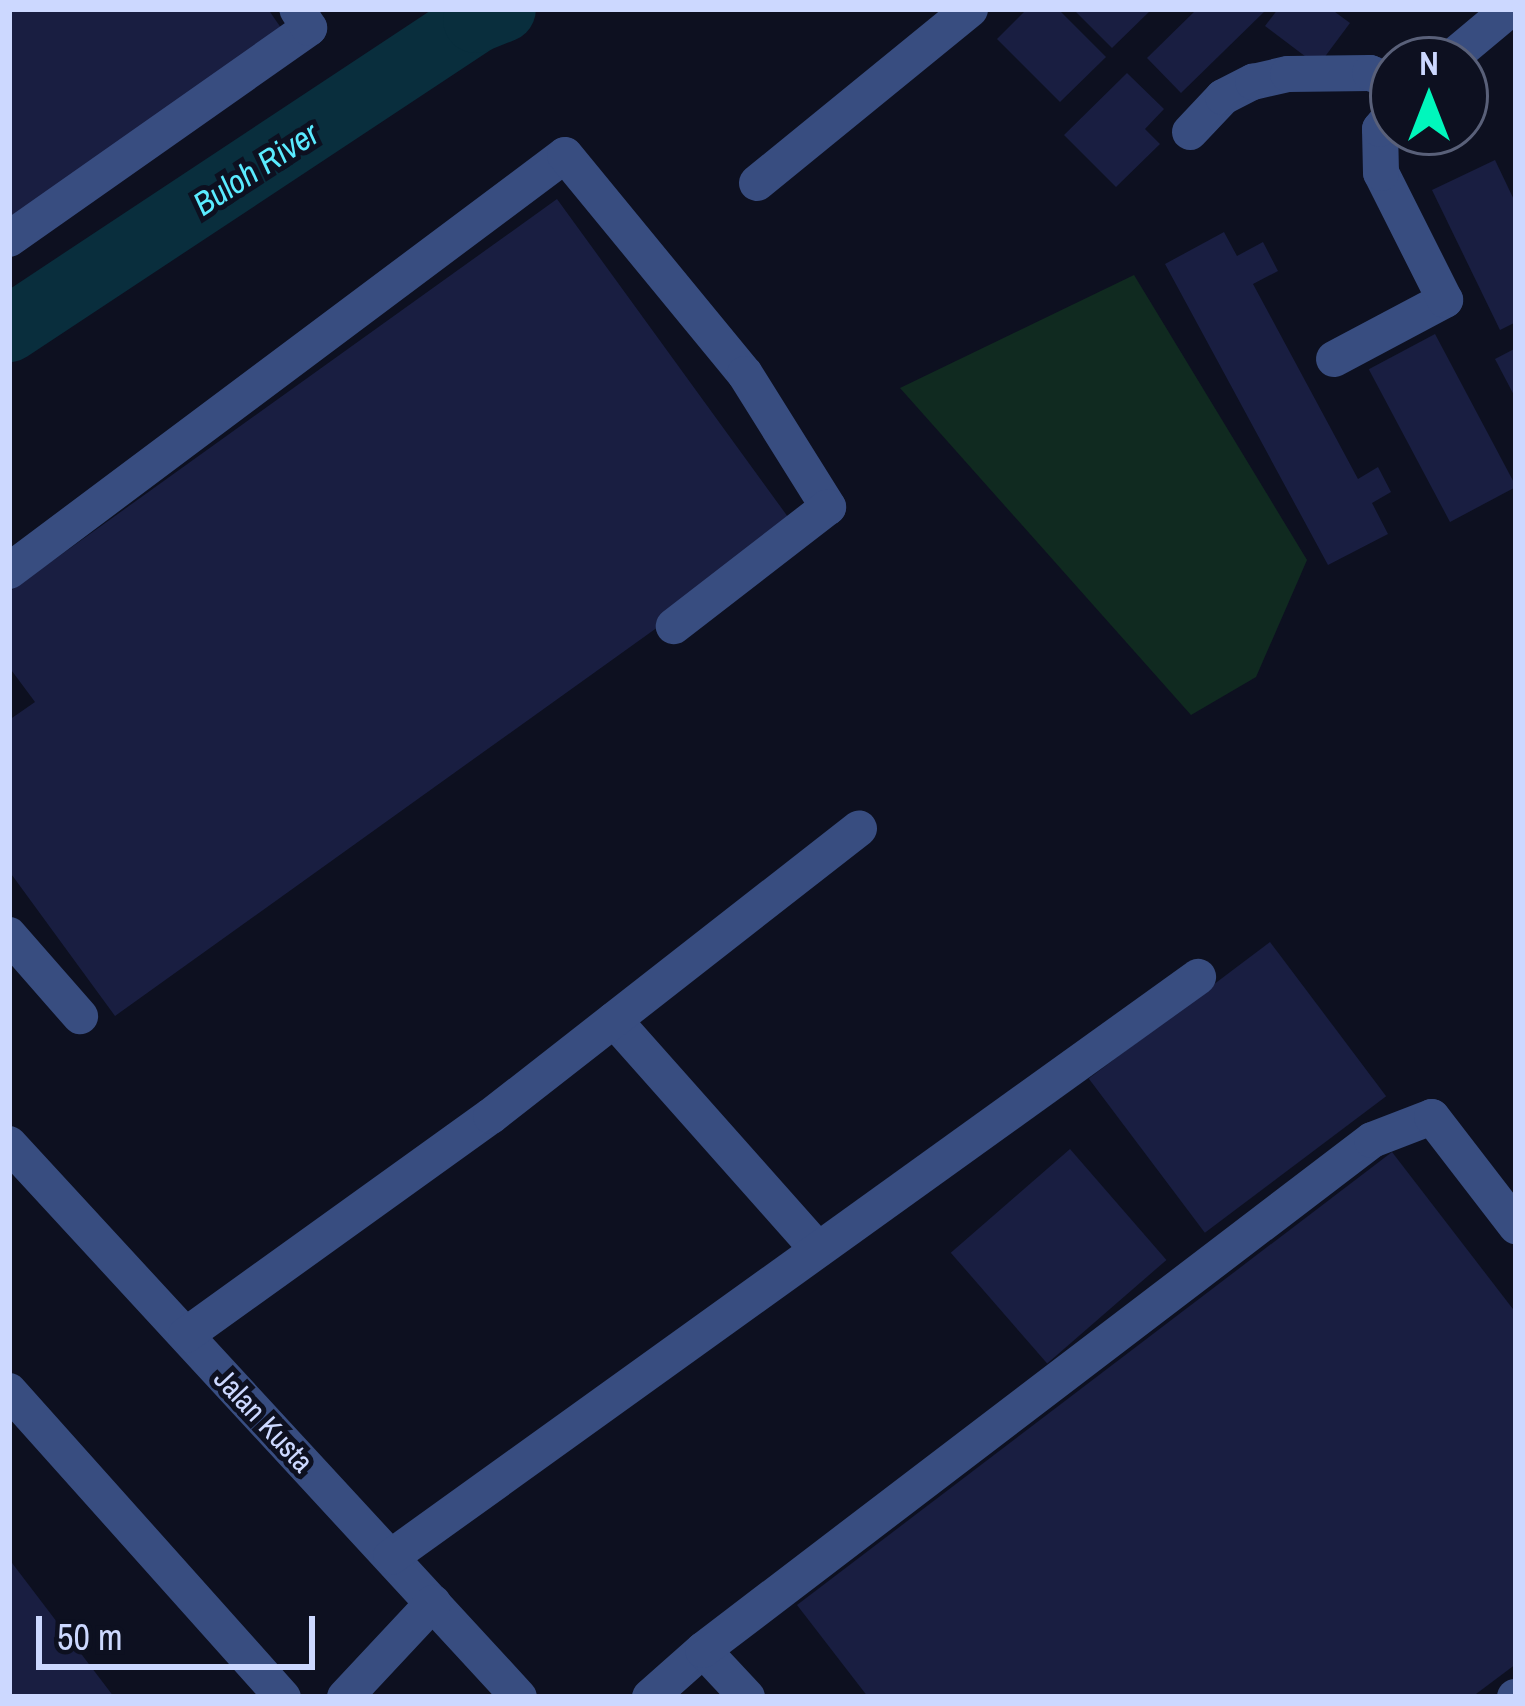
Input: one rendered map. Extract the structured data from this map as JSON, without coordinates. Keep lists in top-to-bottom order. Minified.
{"streets":{"street":["Jalan Kusta"]},"water":["Buloh River"],"scale_bar":"50 m","north":"top"}
